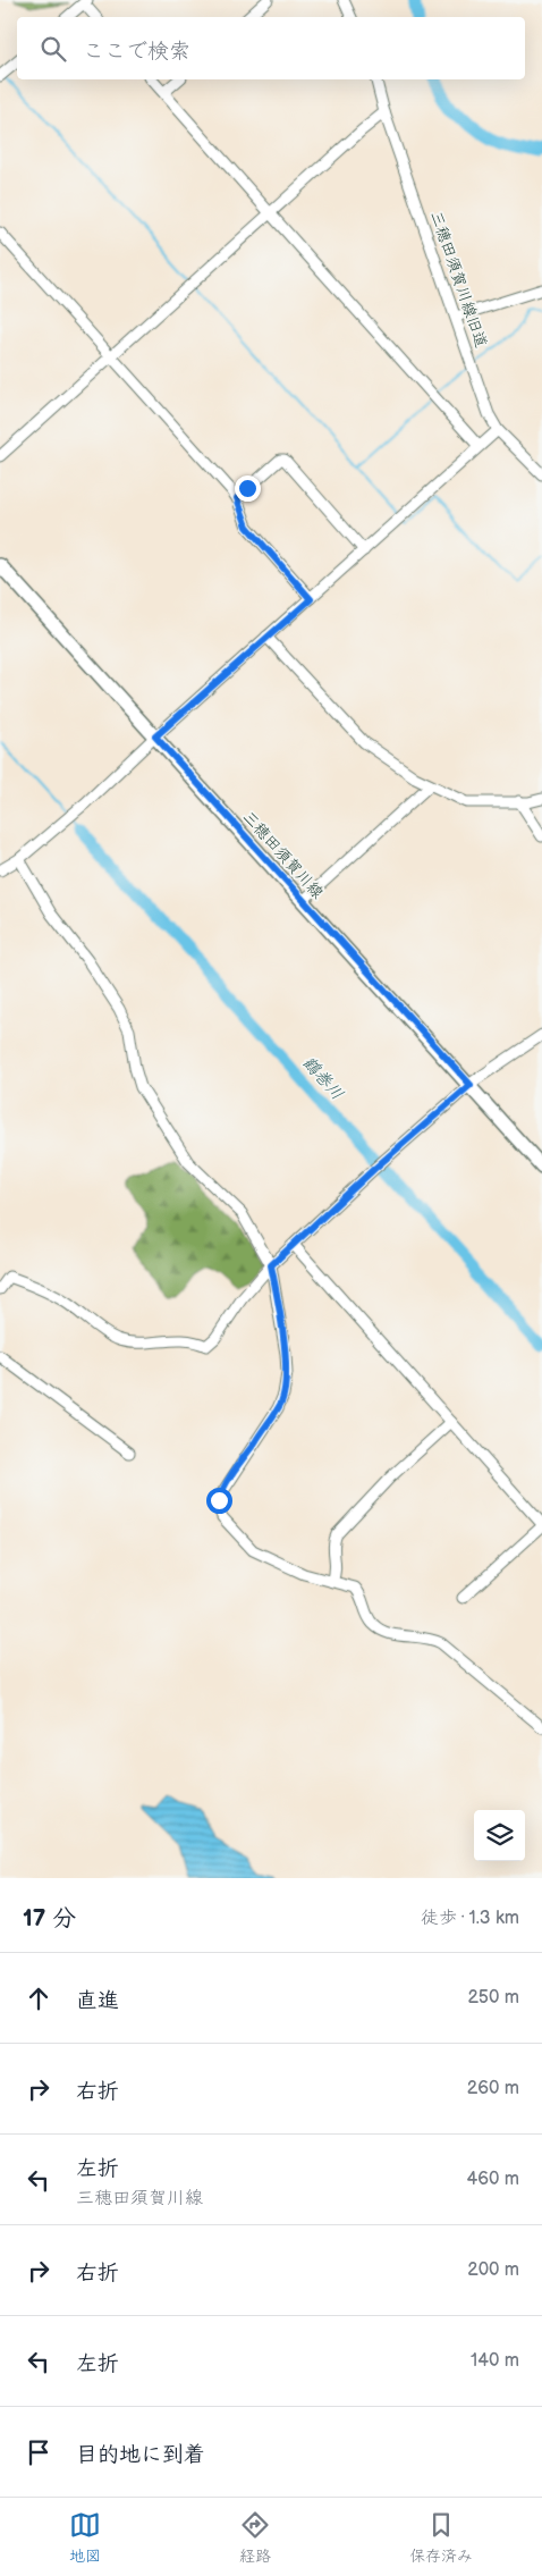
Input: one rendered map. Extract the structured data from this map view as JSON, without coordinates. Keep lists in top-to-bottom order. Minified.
{"streets":{"main road":["三穂田須賀川線"],"street":["三穂田須賀川線旧道"]},"water":["鶴巻川"],"page":{"search":"ここで検索","heading":["17 分","徒歩 · 1.3 km"],"list":[["直進","250 m"],["右折","260 m"],["左折","三穂田須賀川線","460 m"],["右折","200 m"],["左折","140 m"],"目的地に到着"],"nav":["地図","経路","保存済み"]}}
